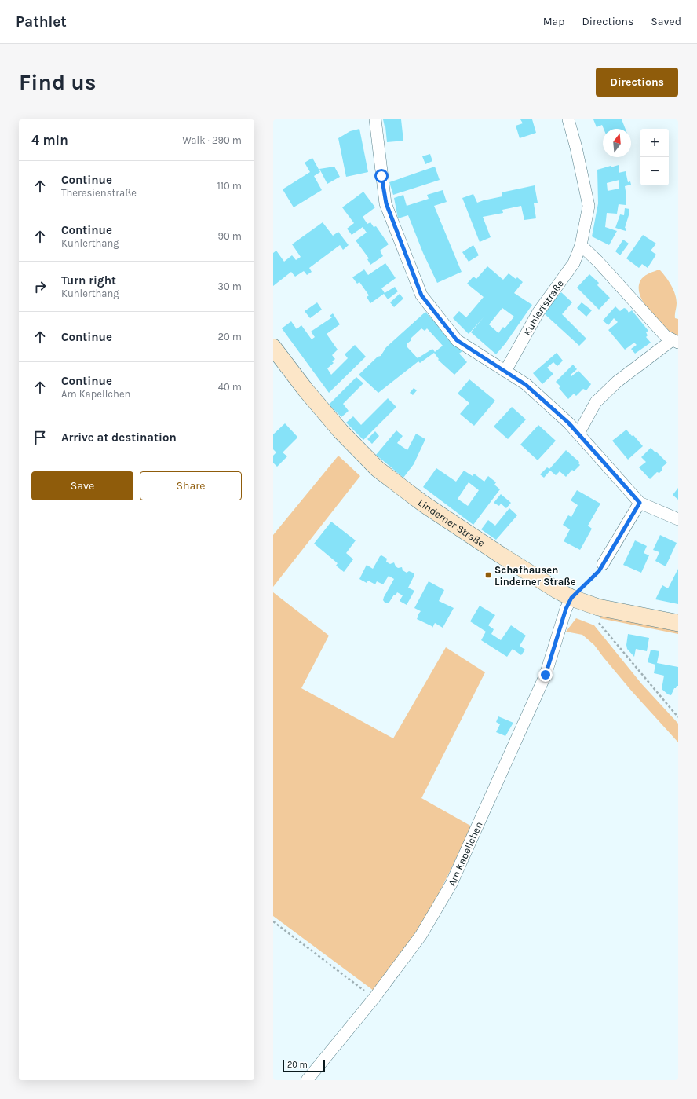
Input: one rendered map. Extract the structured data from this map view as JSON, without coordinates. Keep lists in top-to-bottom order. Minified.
{"streets":{"main road":["Linderner Straße"],"street":["Kuhlertstraße","Am Kapellchen"]},"crossings":[["Linderner Straße","Am Kapellchen"]],"places":{"transit":["Schafhausen Linderner Straße"]},"scale_bar":"20 m","north":"top","page":{"header":"Pathlet","nav":["Map","Directions","Saved"],"buttons":["Directions",["Save","Share"]],"title":"Find us","heading":["4 min","Walk · 290 m"],"map_buttons":["+","−"],"list":[["Continue","Theresienstraße","110 m"],["Continue","Kuhlerthang","90 m"],["Turn right","Kuhlerthang","30 m"],["Continue","20 m"],["Continue","Am Kapellchen","40 m"],"Arrive at destination"],"scale":"20 m"}}
